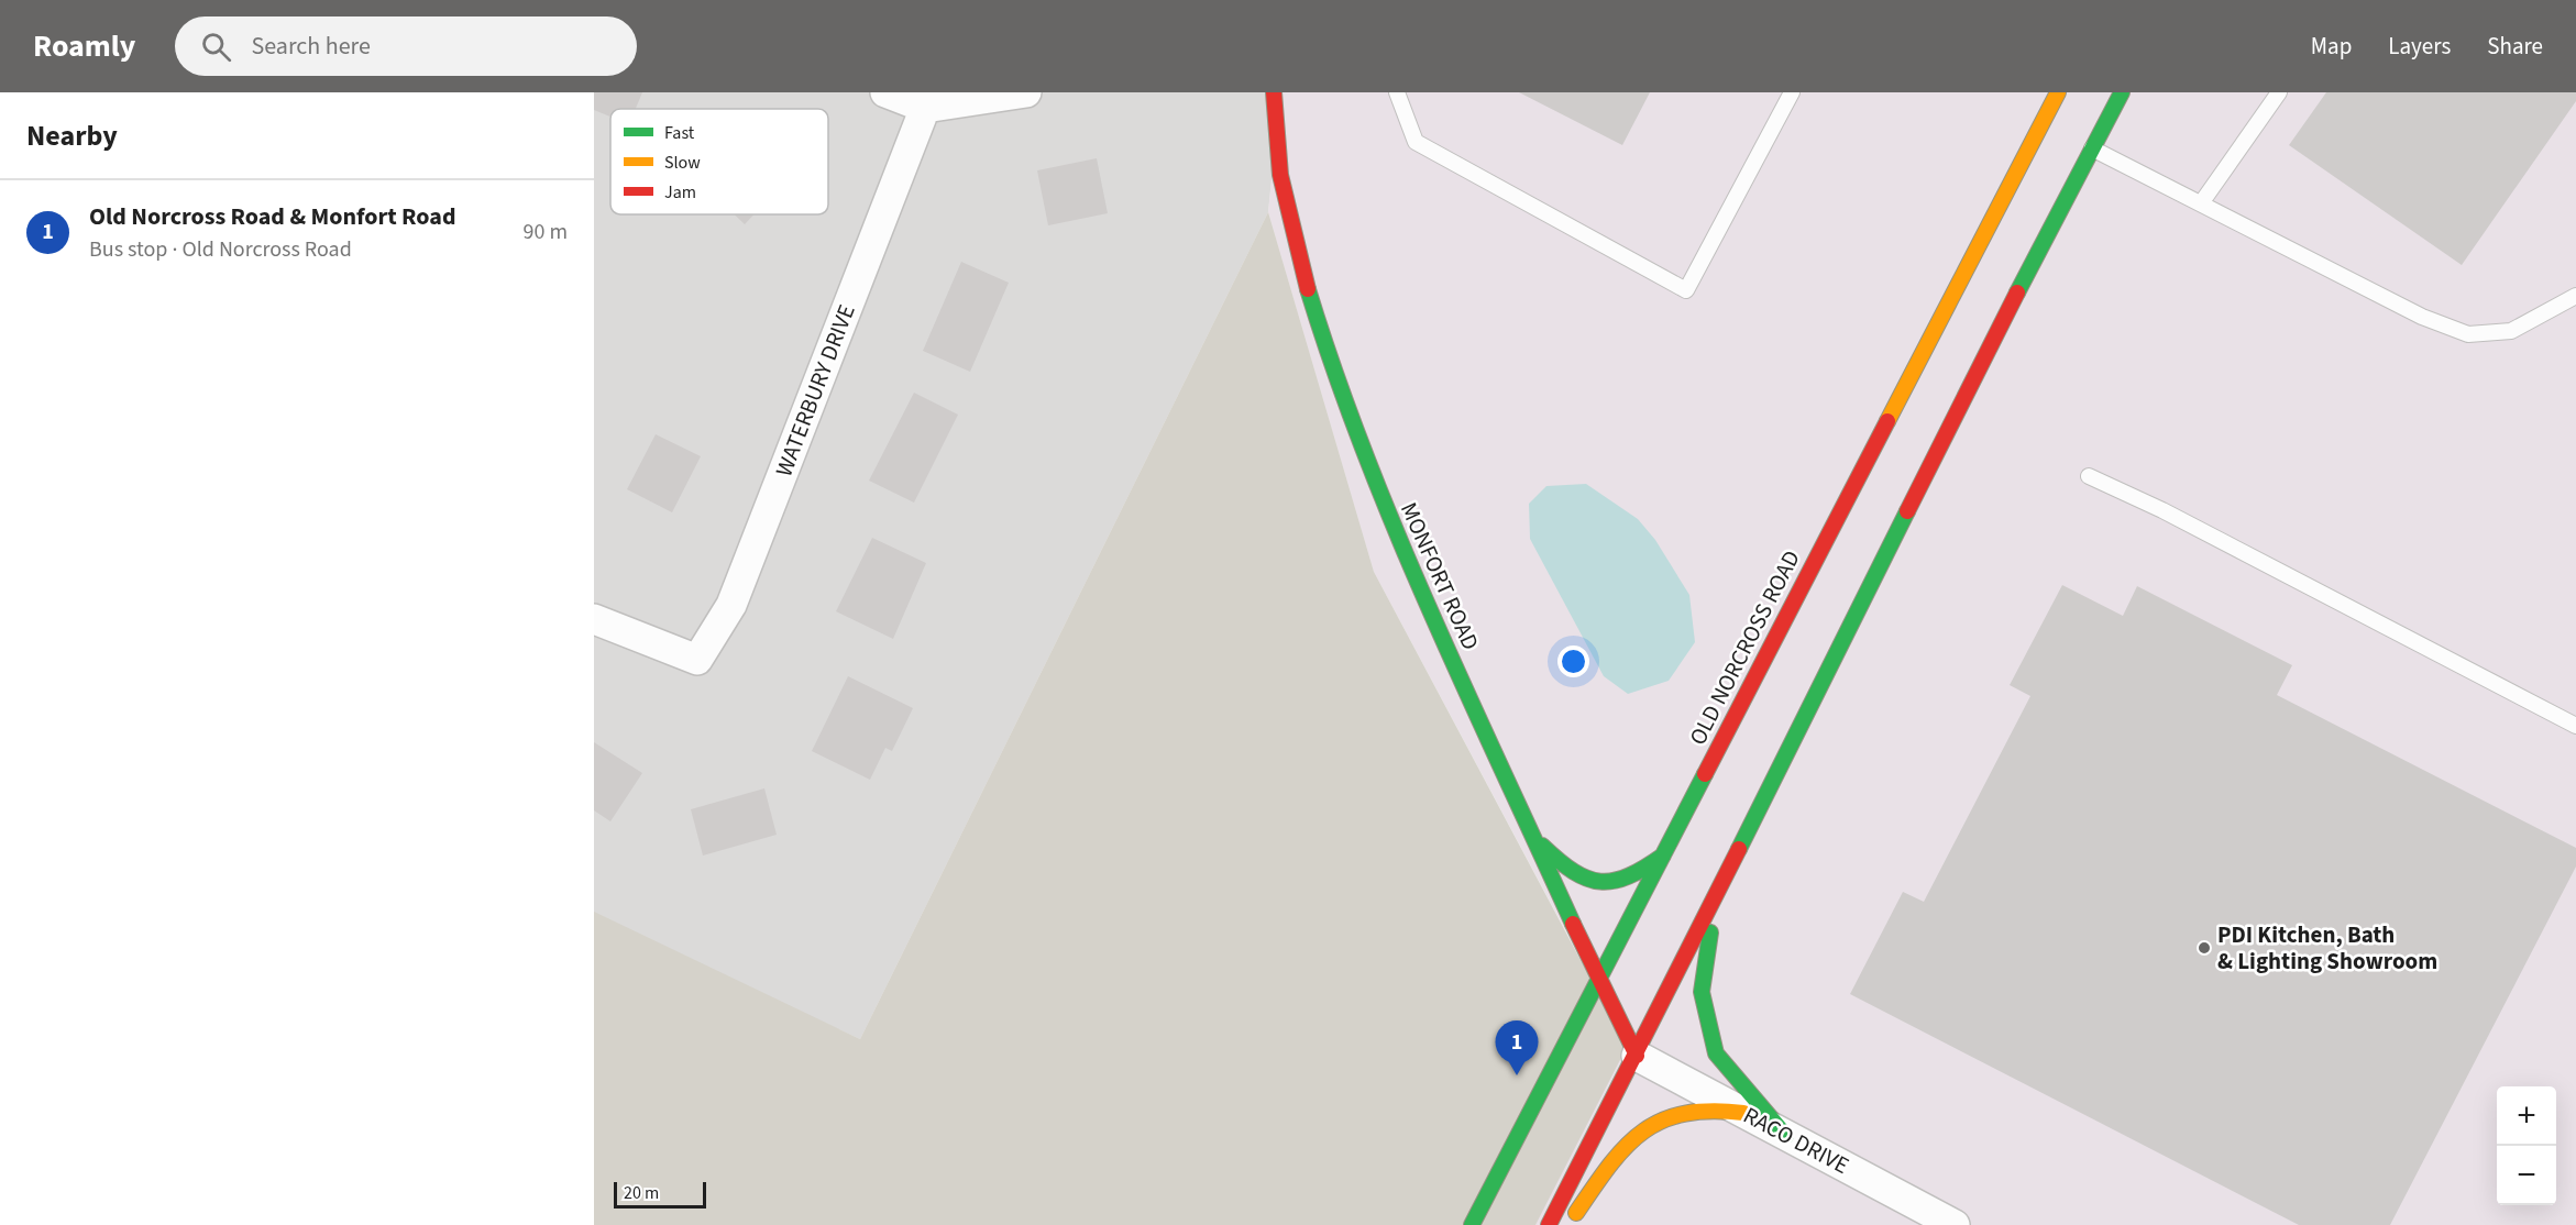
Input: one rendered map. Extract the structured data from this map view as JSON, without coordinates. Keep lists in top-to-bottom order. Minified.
{"streets":{"main road":["MONFORT ROAD","OLD NORCROSS ROAD"],"street":["WATERBURY DRIVE","RACO DRIVE"]},"crossings":[["MONFORT ROAD","OLD NORCROSS ROAD"],["MONFORT ROAD","RACO DRIVE"]],"places":["PDI Kitchen, Bath & Lighting Showroom"],"legend":["Fast","Slow","Jam"],"scale_bar":"20 m","page":{"header":"Roamly","search":"Search here","nav":["Map","Layers","Share"],"heading":"Nearby","list":[{"mark":"1","name":"Old Norcross Road & Monfort Road","note":"Bus stop · Old Norcross Road","value":"90 m"}],"pins":"1","map_buttons":["+","−"],"scale":"20 m"}}
